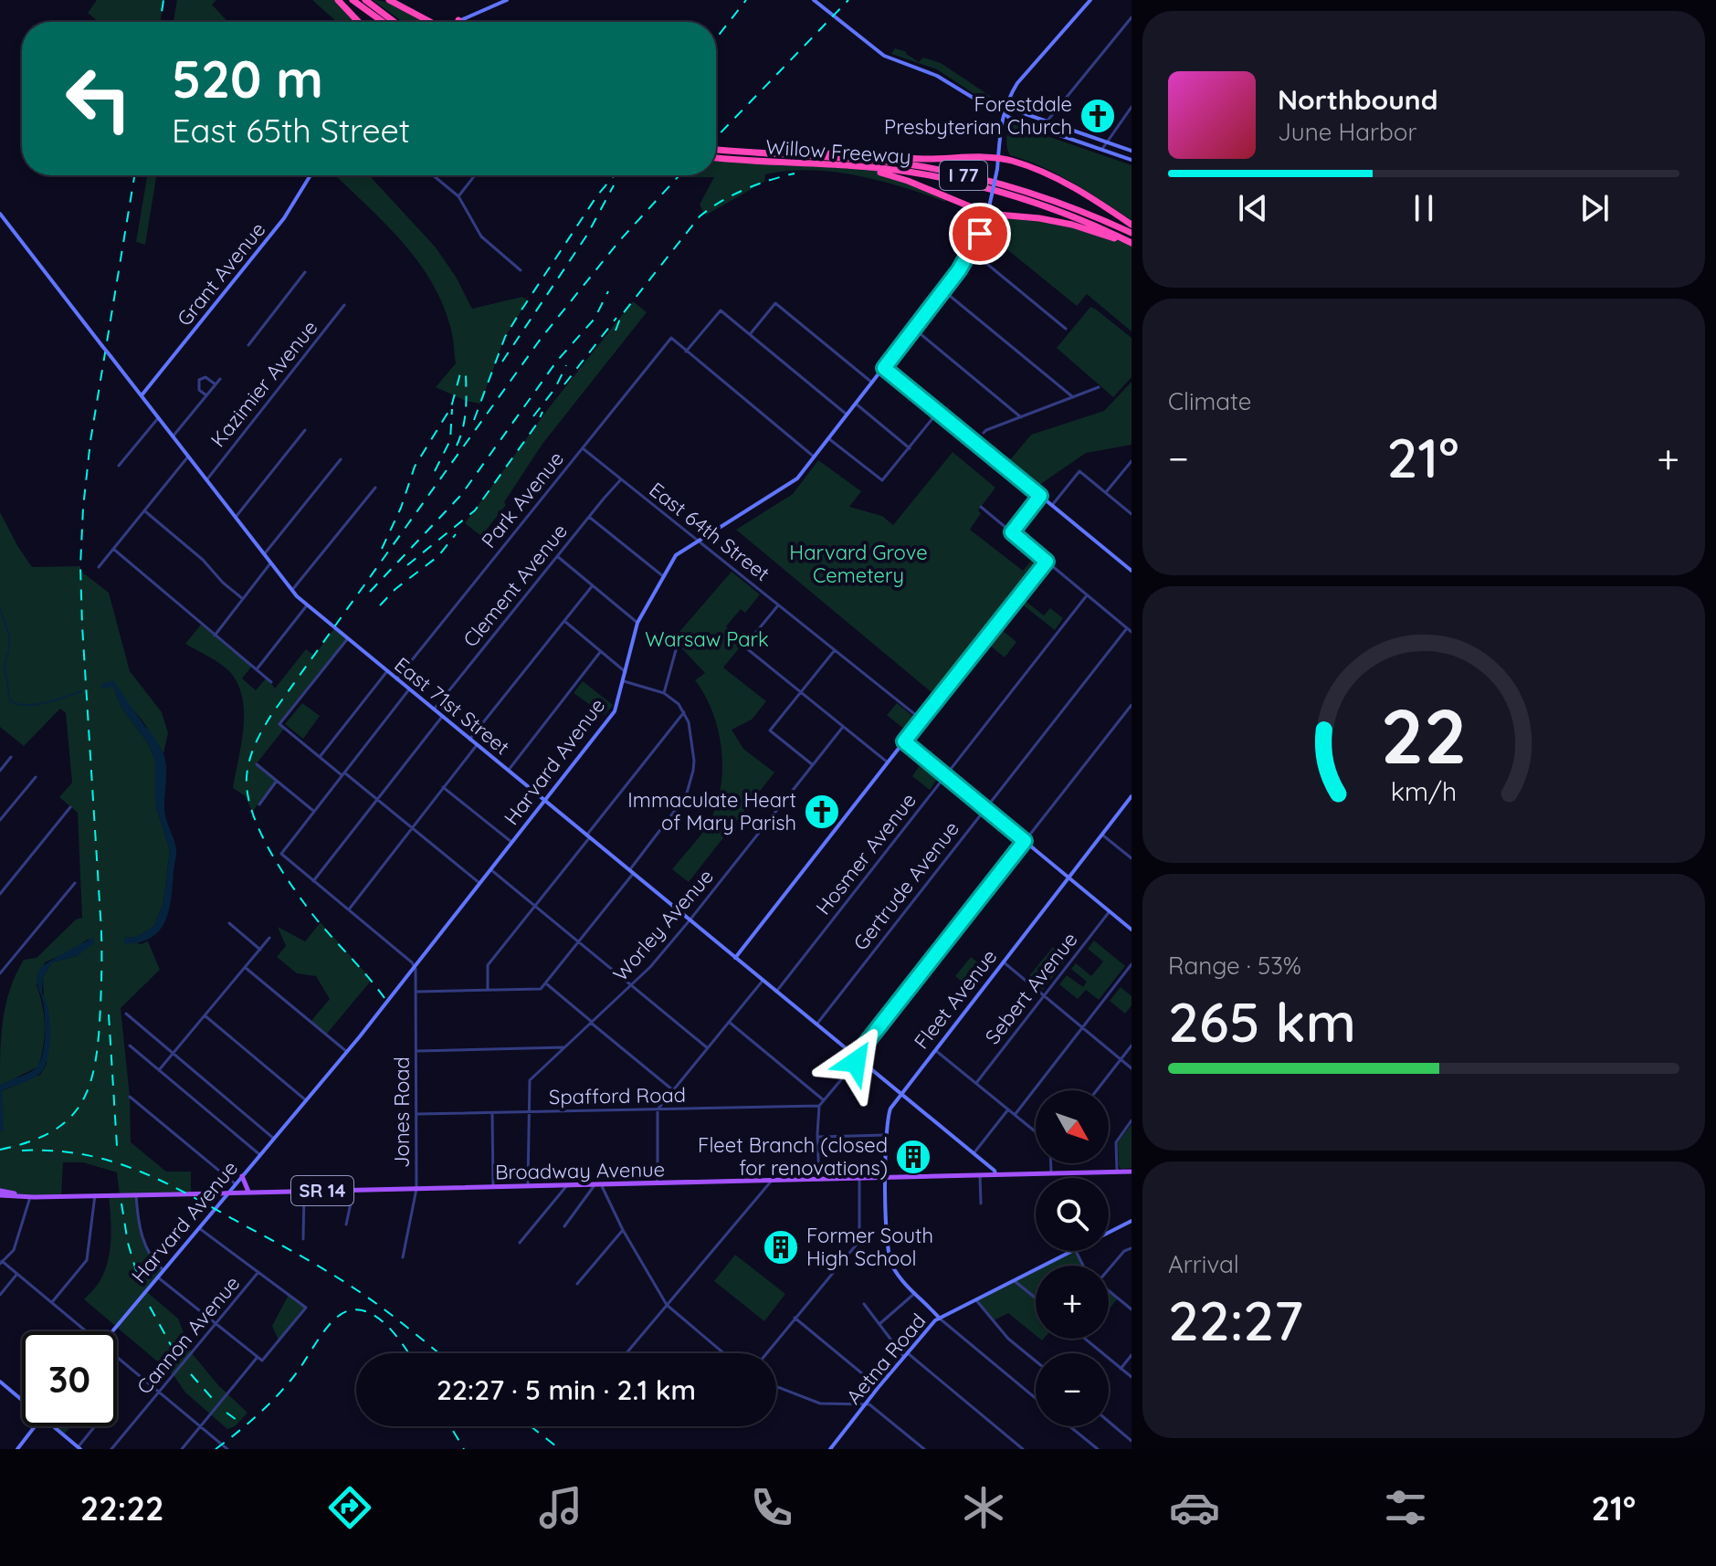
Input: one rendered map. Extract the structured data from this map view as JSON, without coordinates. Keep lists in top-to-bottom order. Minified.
{"streets":{"highway":["Willow Freeway","I 77"],"main road":["Grant Avenue","East 71st Street","Harvard Avenue","Fleet Avenue","Broadway Avenue","SR 14","Aetna Road"],"street":["Kazimier Avenue","Park Avenue","East 64th Street","Clement Avenue","Hosmer Avenue","Gertrude Avenue","Worley Avenue","Sebert Avenue","Spafford Road","Jones Road","Cannon Avenue"]},"crossings":[["Grant Avenue","East 71st Street"],["Kazimier Avenue","East 71st Street"],["Park Avenue","East 64th Street"],["Park Avenue","East 71st Street"],["East 64th Street","Clement Avenue"],["East 64th Street","Harvard Avenue"],["Clement Avenue","East 71st Street"],["East 71st Street","Harvard Avenue"],["East 71st Street","Hosmer Avenue"],["East 71st Street","Gertrude Avenue"],["East 71st Street","Worley Avenue"],["East 71st Street","Fleet Avenue"],["East 71st Street","Broadway Avenue"],["Harvard Avenue","Jones Road"],["Harvard Avenue","Broadway Avenue"],["Worley Avenue","Spafford Road"],["Worley Avenue","Broadway Avenue"],["Fleet Avenue","Broadway Avenue"],["Fleet Avenue","Aetna Road"],["Spafford Road","Jones Road"],["Jones Road","Broadway Avenue"]],"parks":["Harvard Grove Cemetery","Warsaw Park"],"places":{"church":["Forestdale Presbyterian Church","Immaculate Heart of Mary Parish"],"building":["Fleet Branch (closed for renovations)","Former South High School"]},"north":"bottom right","page":{"turn":["520 m","East 65th Street"],"song":["Northbound","June Harbor"],"tile":["Climate",["Range · 53%","265 km"],["Arrival","22:27"]],"heat":["−","21°","+"],"map_buttons":["+","−"],"limit":"30","trip":"22:27 · 5 min · 2.1 km","tabs":["22:22","21°"],"gauge":["22","km/h"]}}
